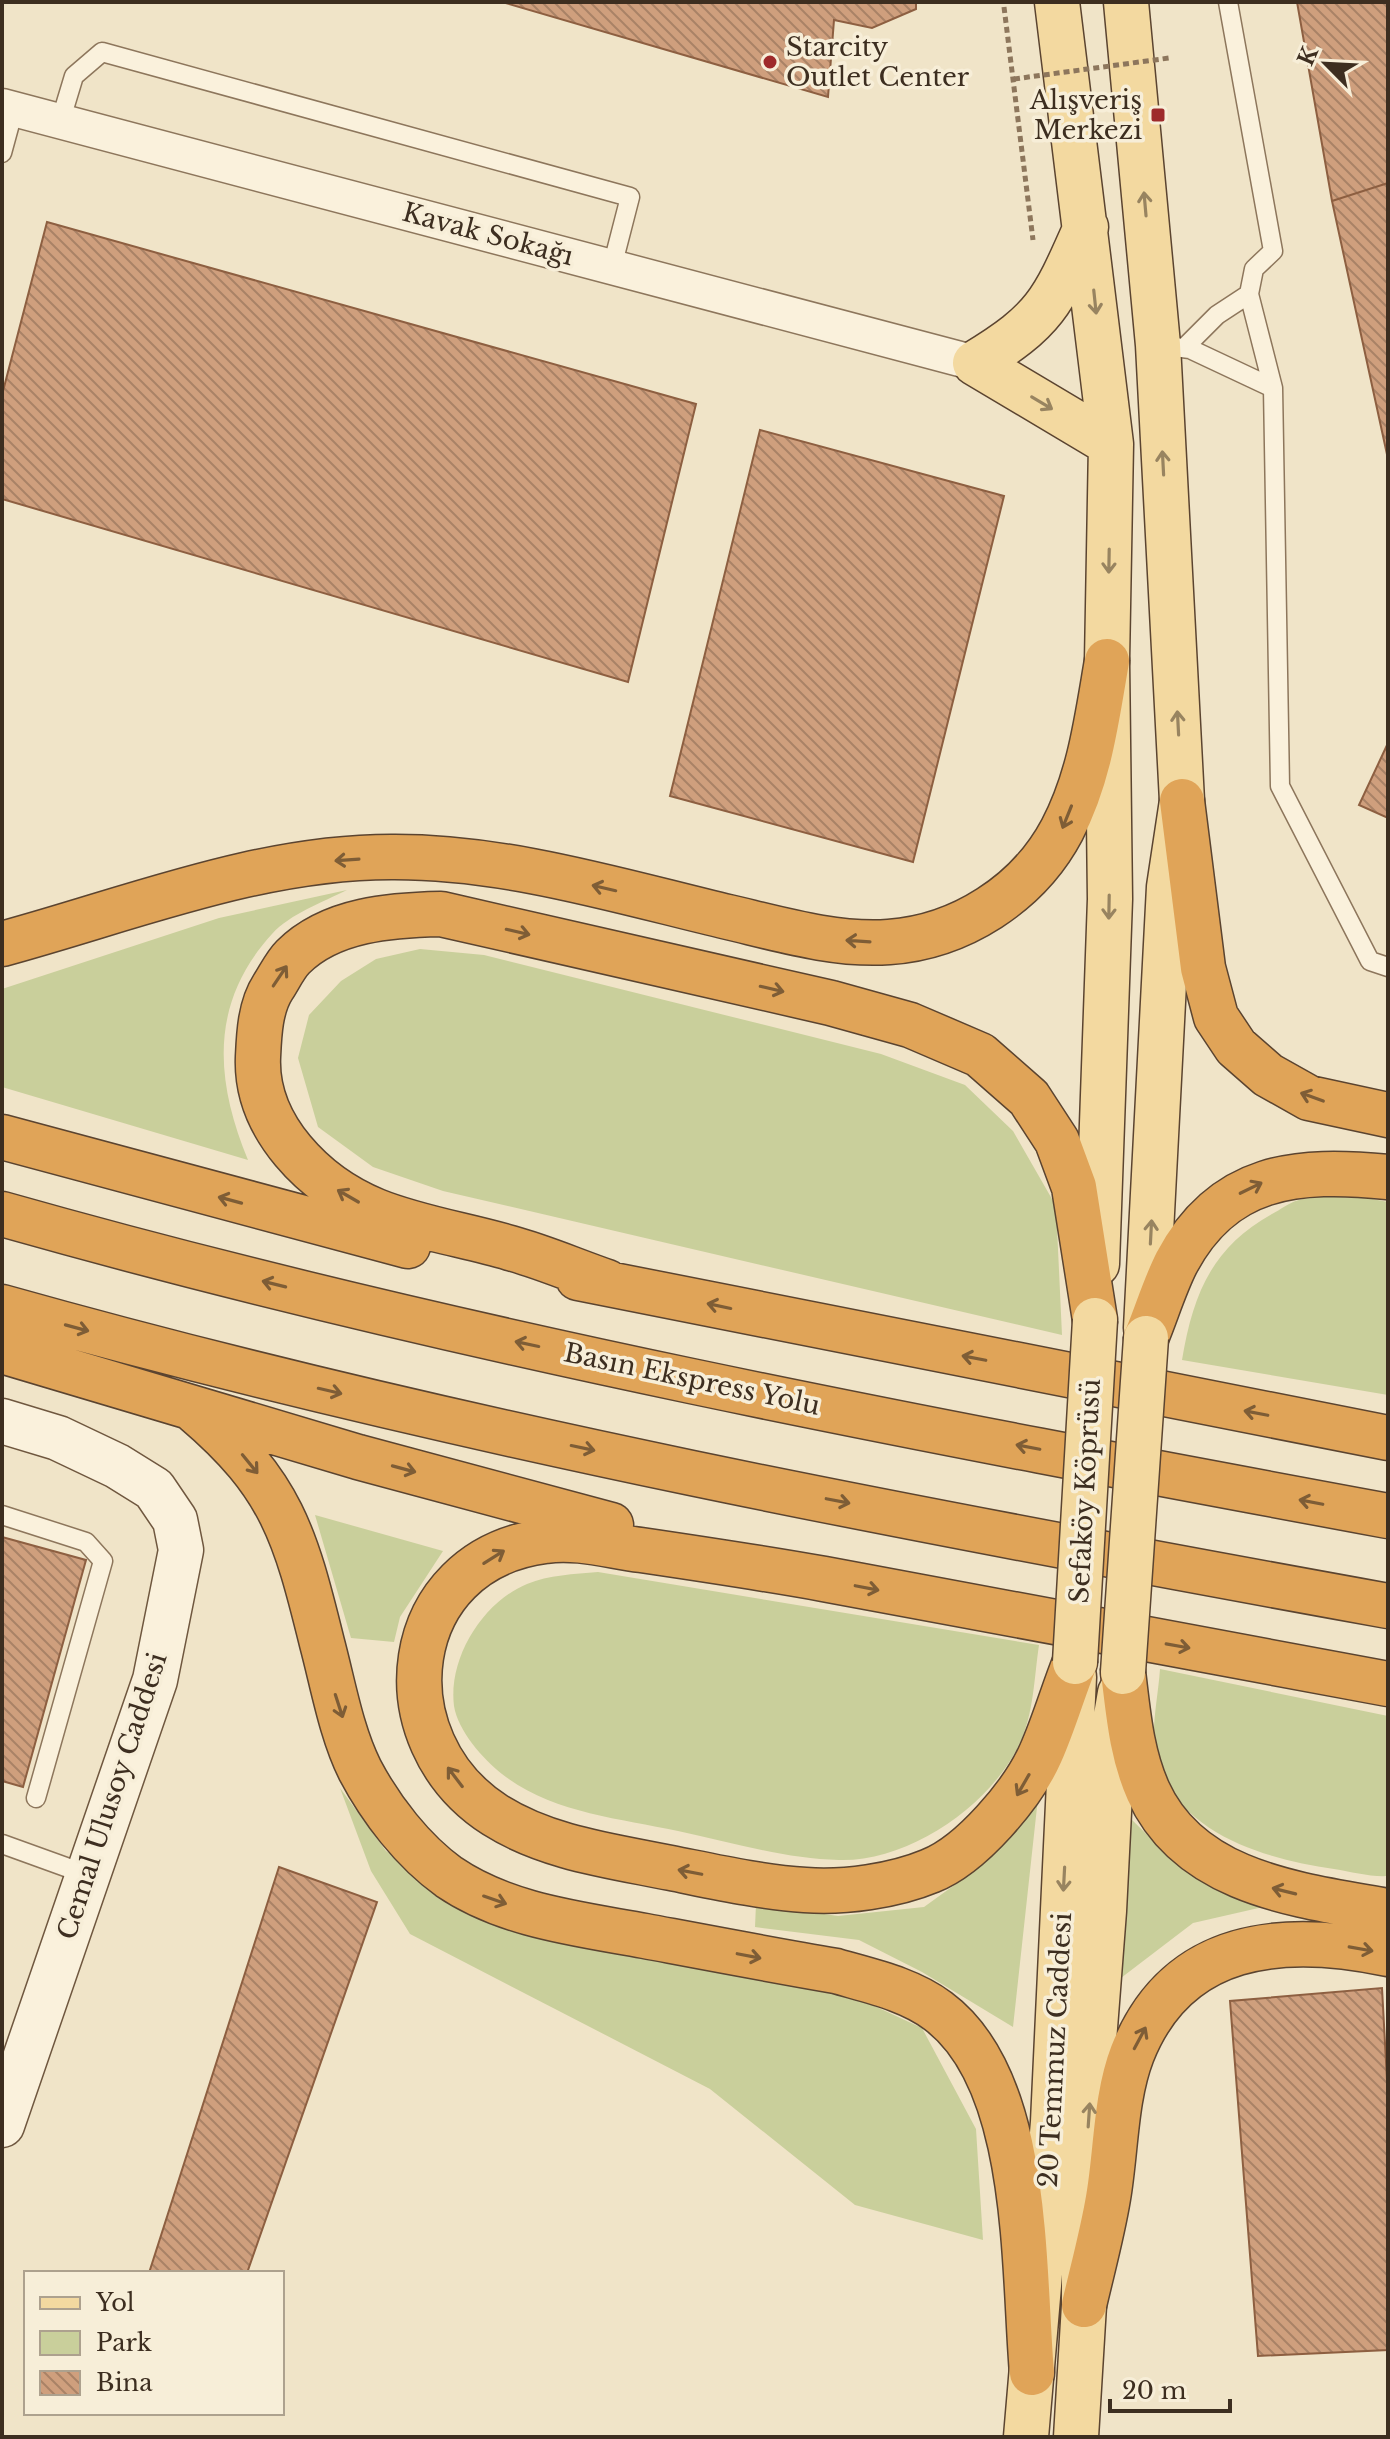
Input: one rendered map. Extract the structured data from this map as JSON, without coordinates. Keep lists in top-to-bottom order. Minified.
{"streets":{"highway":["Basın Ekspress Yolu"],"main road":["Sefaköy Köprüsü","Cemal Ulusoy Caddesi","20 Temmuz Caddesi"],"street":["Kavak Sokağı"]},"crossings":[["Sefaköy Köprüsü","20 Temmuz Caddesi"]],"one_way":["20 Temmuz Caddesi"],"places":{"other":["Starcity Outlet Center"],"transit":["Alışveriş Merkezi"]},"legend":["Yol","Park","Bina"],"scale_bar":"20 m","north":"top left"}
